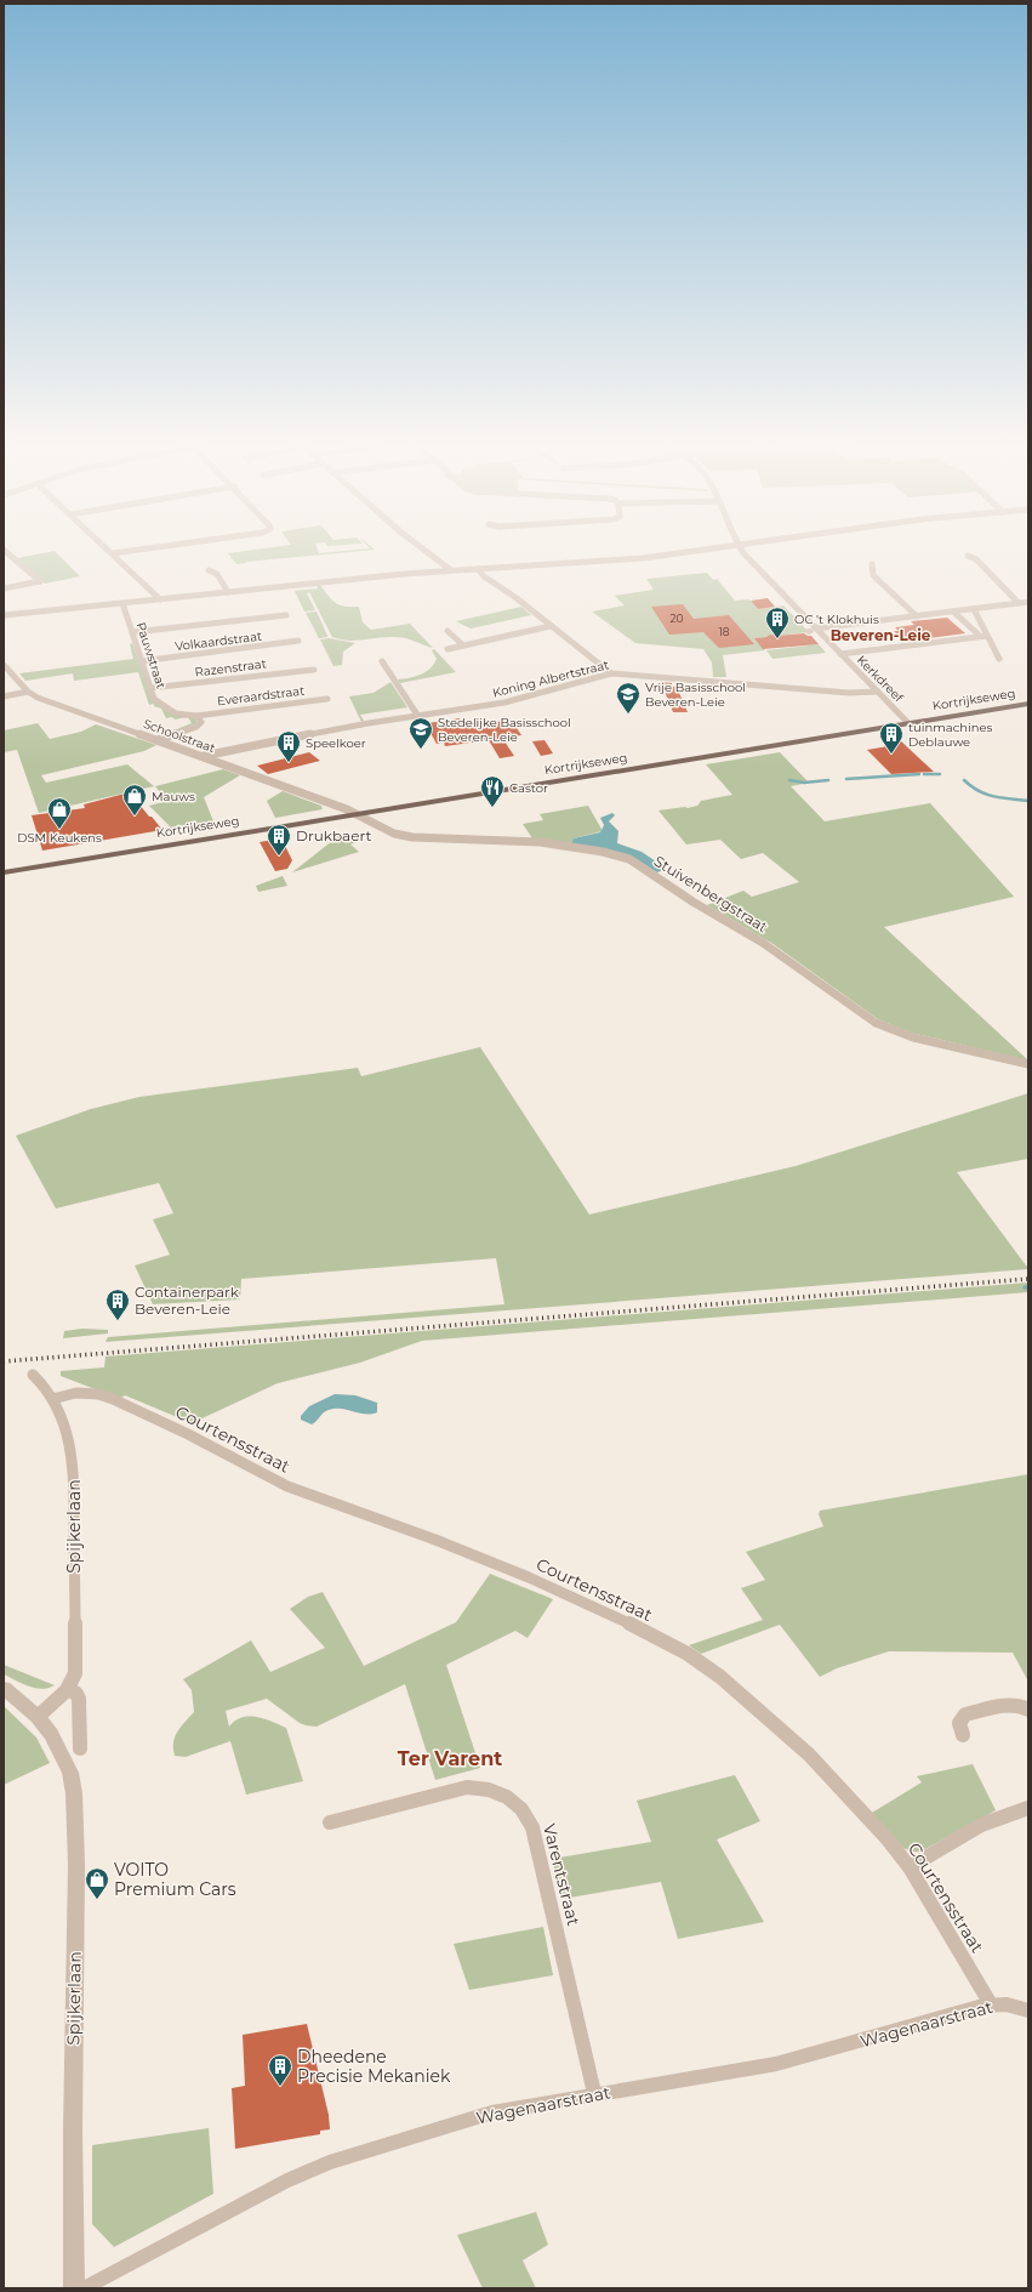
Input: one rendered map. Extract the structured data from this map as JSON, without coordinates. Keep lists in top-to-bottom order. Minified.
{"streets":{"main road":["Kortrijkseweg"],"street":["Volkaardstraat","Pauwstraat","Razenstraat","Koning Albertstraat","Kerkdreef","Everaardstraat","Schoolstraat","Stuivenbergstraat","Courtensstraat","Spijkerlaan","Varentstraat","Wagenaarstraat"]},"crossings":[["Volkaardstraat","Pauwstraat"],["Pauwstraat","Razenstraat"],["Pauwstraat","Everaardstraat"],["Koning Albertstraat","Kerkdreef"],["Koning Albertstraat","Schoolstraat"],["Kerkdreef","Kortrijkseweg"],["Kortrijkseweg","Schoolstraat"],["Kortrijkseweg","Stuivenbergstraat"],["Schoolstraat","Stuivenbergstraat"],["Courtensstraat","Spijkerlaan"],["Courtensstraat","Wagenaarstraat"],["Varentstraat","Wagenaarstraat"]],"districts":["Beveren-Leie","Ter Varent"],"places":{"building":["OC 't Klokhuis","tuinmachines Deblauwe","Speelkoer","Drukbaert","Containerpark Beveren-Leie","Dheedene Precisie Mekaniek"],"school or university":["Vrije Basisschool Beveren-Leie","Stedelijke Basisschool Beveren-Leie"],"restaurant":["Castor"],"shop":["Mauws","DSM Keukens","VOITO Premium Cars"]},"house_numbers":["20","18"]}
